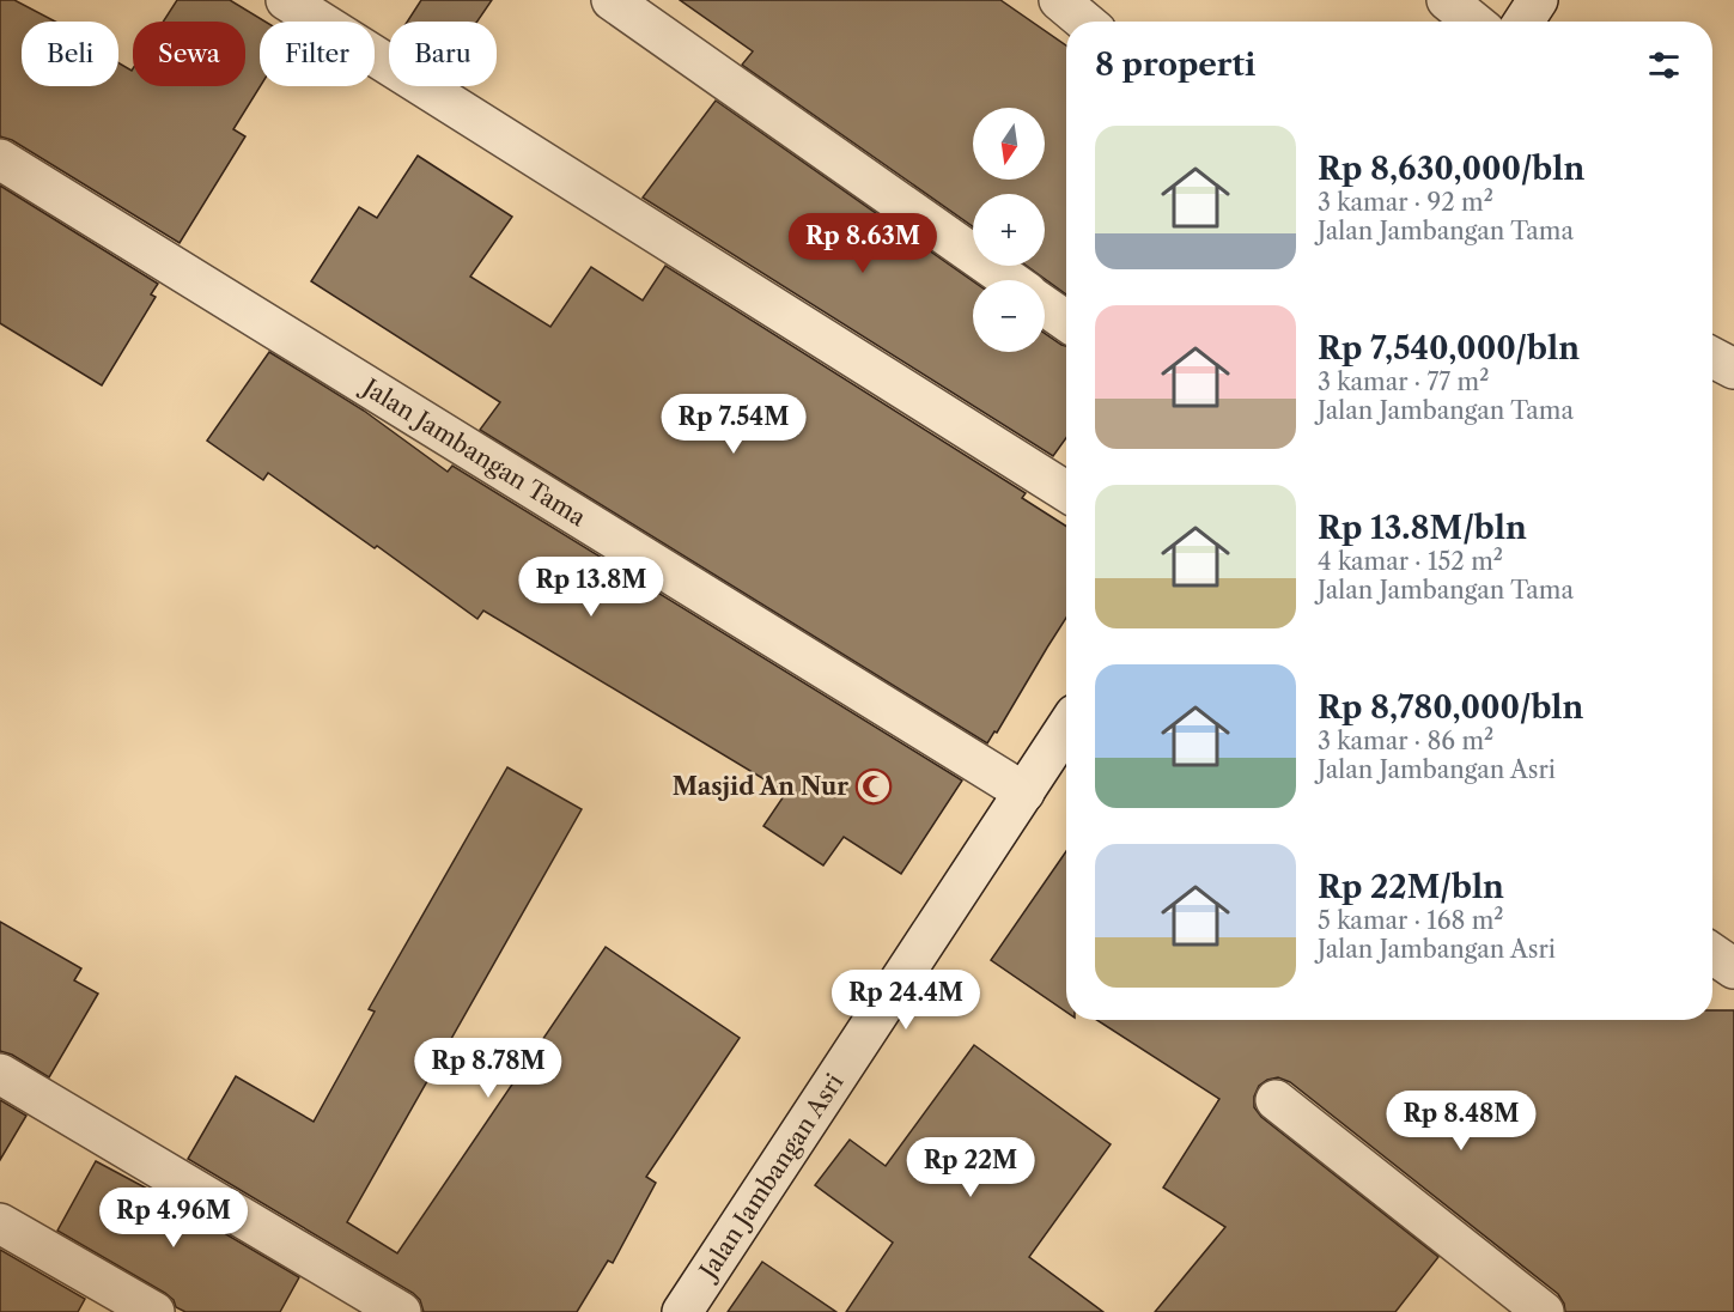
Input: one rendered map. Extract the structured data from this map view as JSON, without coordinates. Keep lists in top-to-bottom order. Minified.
{"streets":{"street":["Jalan Jambangan Tama","Jalan Jambangan Asri"]},"crossings":[["Jalan Jambangan Tama","Jalan Jambangan Asri"]],"places":{"mosque":["Masjid An Nur"]},"north":"bottom","page":{"chip":["Beli","Sewa","Filter","Baru"],"heading":"8 properti","map_buttons":["+","−"],"list":[{"name":"Rp 8,630,000/bln","note":"3 kamar · 92 m² · Jalan Jambangan Tama"},{"name":"Rp 7,540,000/bln","note":"3 kamar · 77 m² · Jalan Jambangan Tama"},{"name":"Rp 13.8M/bln","note":"4 kamar · 152 m² · Jalan Jambangan Tama"},{"name":"Rp 8,780,000/bln","note":"3 kamar · 86 m² · Jalan Jambangan Asri"},{"name":"Rp 22M/bln","note":"5 kamar · 168 m² · Jalan Jambangan Asri"}],"price":["Rp 8.63M","Rp 7.54M","Rp 13.8M","Rp 24.4M","Rp 8.78M","Rp 8.48M","Rp 22M","Rp 4.96M"]}}
